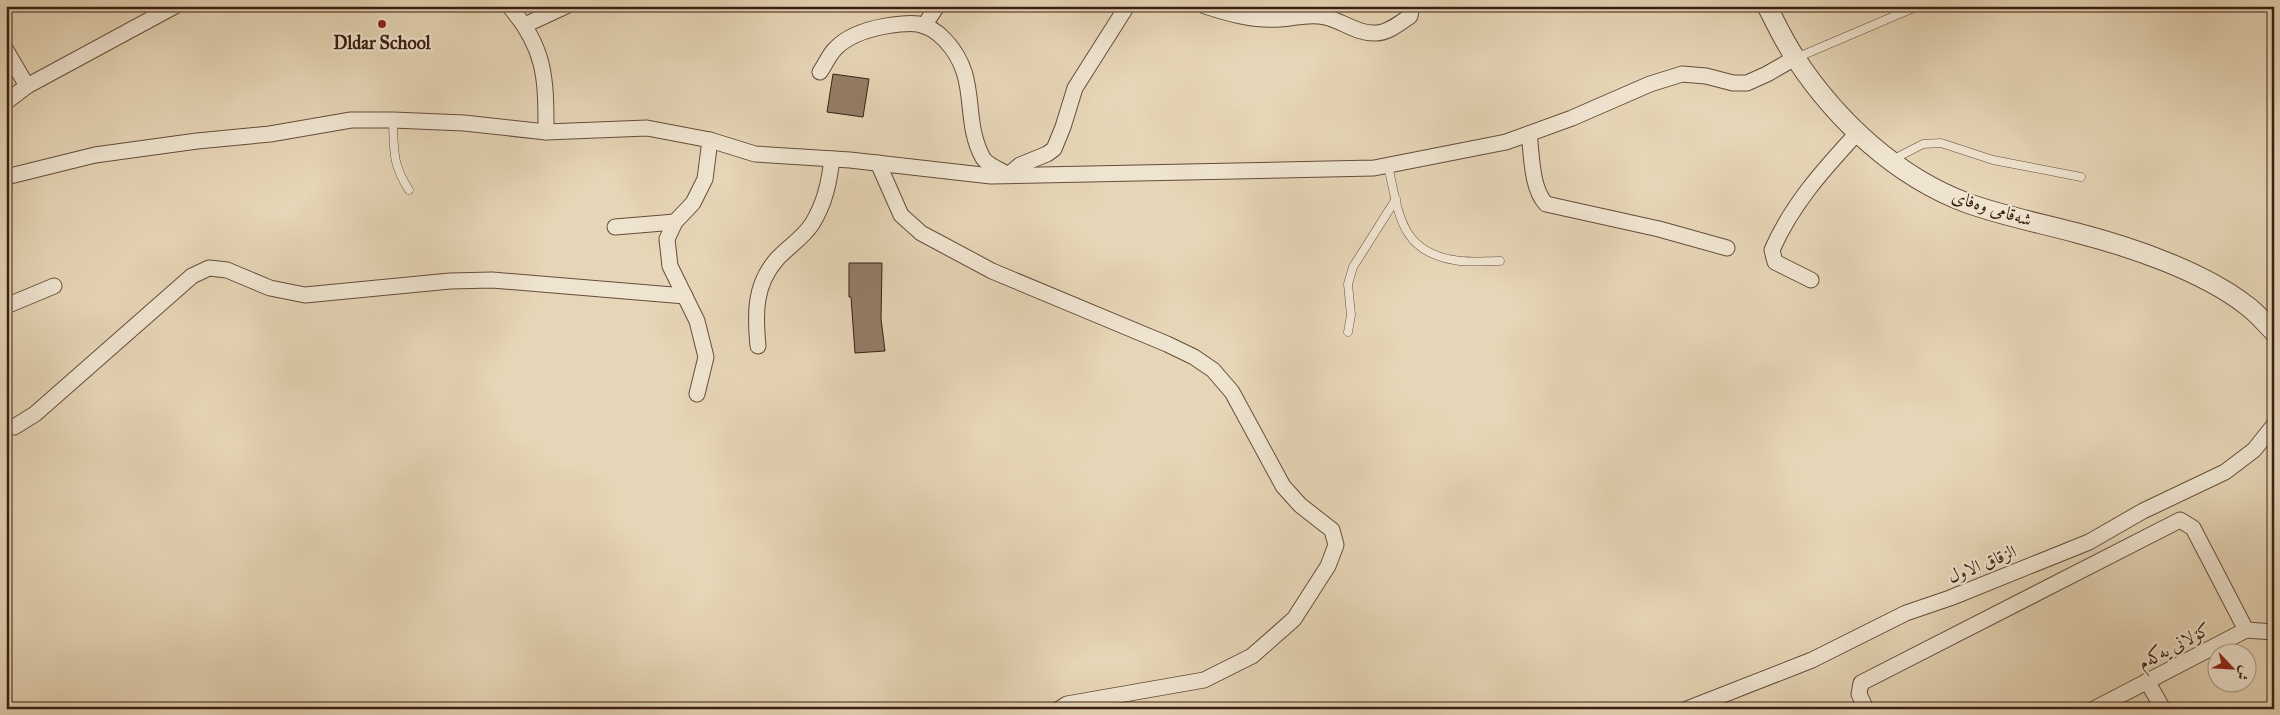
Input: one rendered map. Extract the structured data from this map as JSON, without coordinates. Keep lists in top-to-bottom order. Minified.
{"streets":{"street":["شەقامی وەفای","الزقاق الاول","کۆلانی یەکەم"]},"places":["Dldar School"],"north":"bottom right"}
